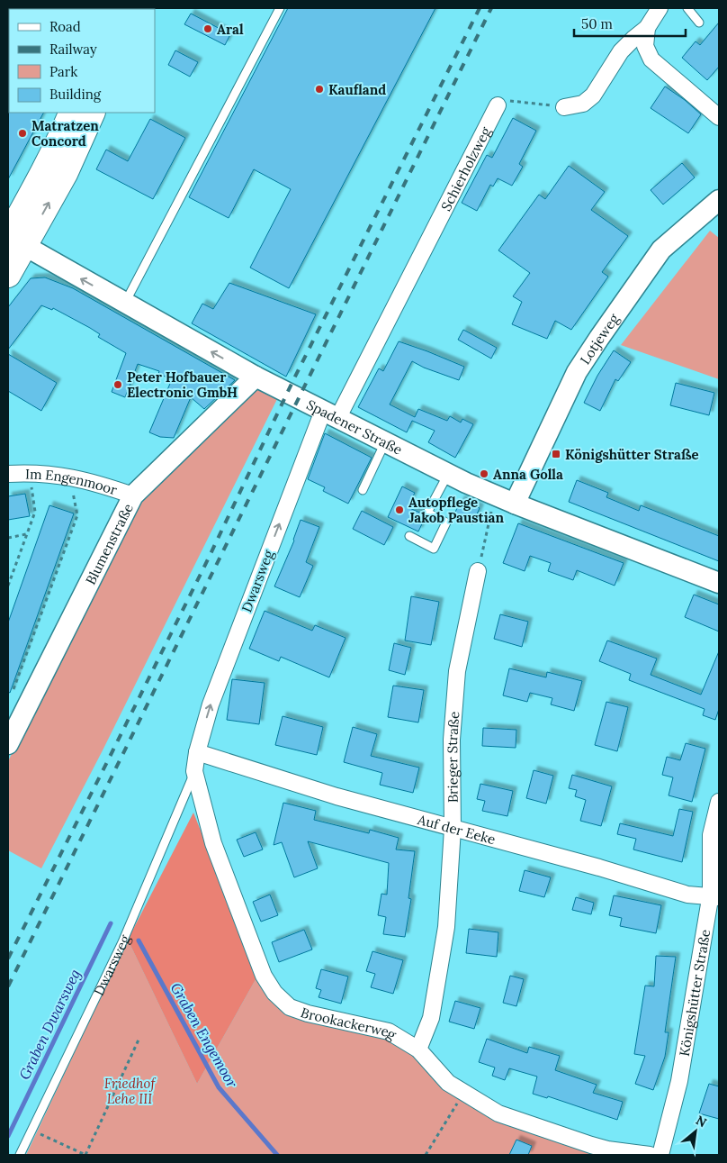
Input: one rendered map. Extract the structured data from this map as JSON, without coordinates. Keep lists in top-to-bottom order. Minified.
{"streets":{"street":["Schierholzweg","Lotjeweg","Spadener Straße","Im Engenmoor","Blumenstraße","Dwarsweg","Brieger Straße","Auf der Eeke","Königshütter Straße","Brookackerweg"]},"crossings":[["Schierholzweg","Spadener Straße"],["Schierholzweg","Dwarsweg"],["Lotjeweg","Spadener Straße"],["Spadener Straße","Blumenstraße"],["Spadener Straße","Dwarsweg"],["Im Engenmoor","Blumenstraße"],["Dwarsweg","Auf der Eeke"],["Dwarsweg","Brookackerweg"],["Brieger Straße","Auf der Eeke"],["Brieger Straße","Brookackerweg"],["Auf der Eeke","Königshütter Straße"],["Auf der Eeke","Brookackerweg"]],"one_way":["Spadener Straße","Dwarsweg"],"water":["Graben Dwarsweg","Graben Engemoor"],"parks":["Friedhof Lehe III"],"places":{"other":["Aral","Kaufland","Matratzen Concord","Peter Hofbauer Electronic GmbH","Anna Golla","Autopflege Jakob Paustian"],"transit":["Königshütter Straße"]},"legend":["Road","Railway","Park","Building"],"scale_bar":"50 m","north":"top right"}
